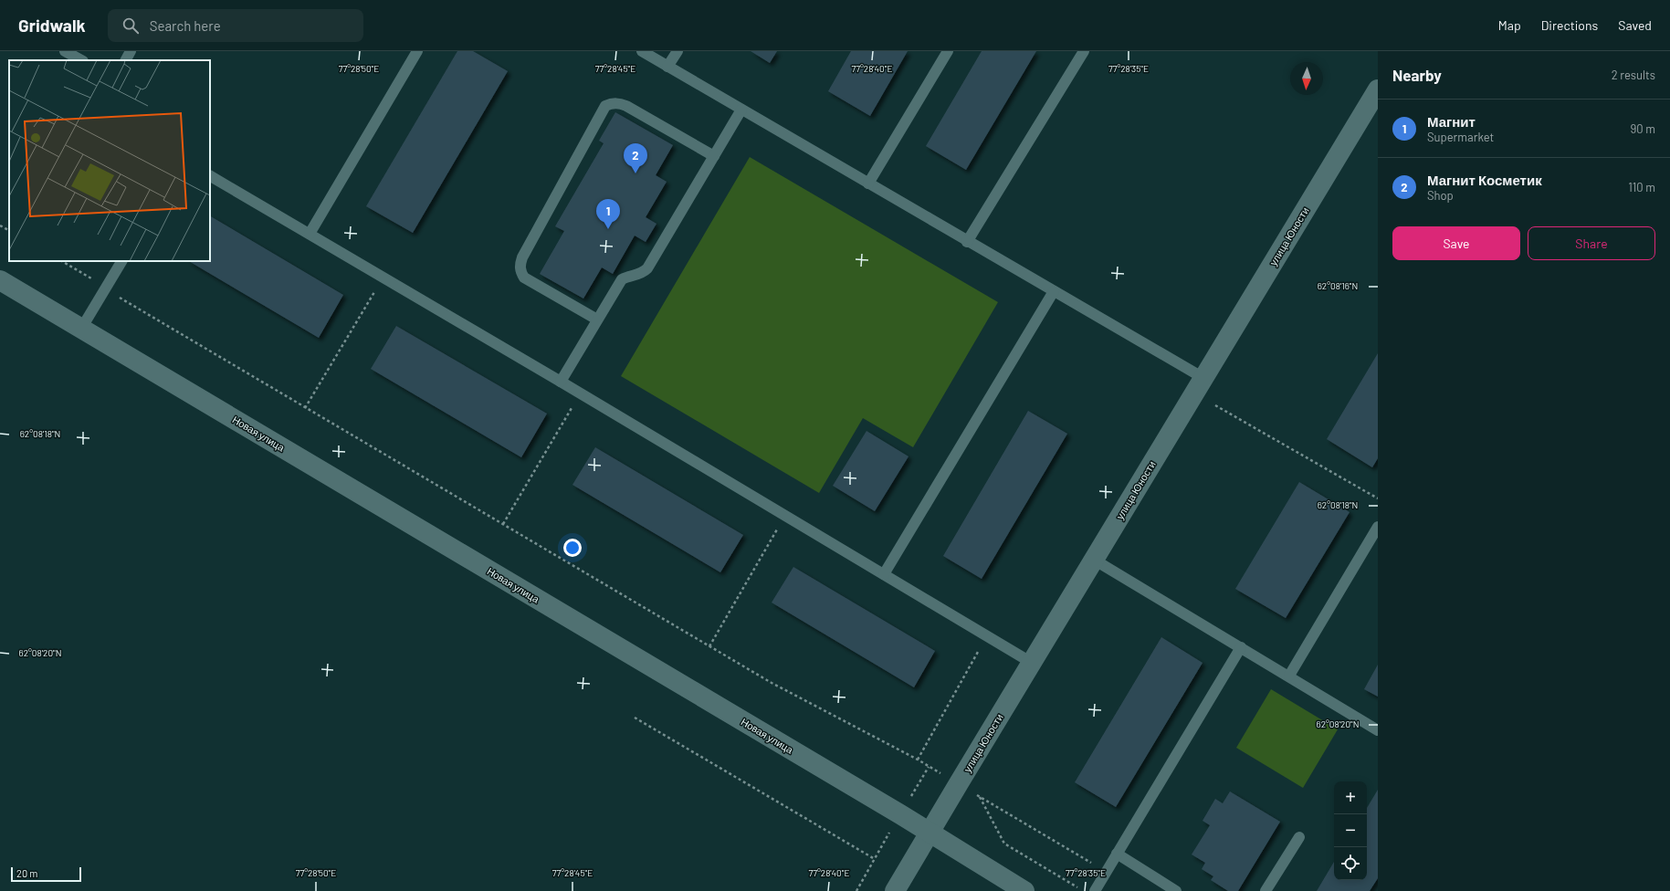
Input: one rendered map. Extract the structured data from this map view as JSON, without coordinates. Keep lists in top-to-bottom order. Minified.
{"streets":{"street":["улица Юности","Новая улица"]},"crossings":[["улица Юности","Новая улица"]],"scale_bar":"20 m","north":"bottom","page":{"header":"Gridwalk","search":"Search here","nav":["Map","Directions","Saved"],"heading":["Nearby","2 results"],"list":[{"mark":"1","name":"Магнит","note":"Supermarket","value":"90 m"},{"mark":"2","name":"Магнит Косметик","note":"Shop","value":"110 m"}],"pins":["2","1"],"buttons":["Save","Share"],"map_buttons":["+","−"],"scale":"20 m"},"coordinates":["77°28'50\"E","77°28'45\"E","77°28'40\"E","77°28'35\"E","62°08'16\"N","62°08'18\"N","62°08'20\"N"]}
